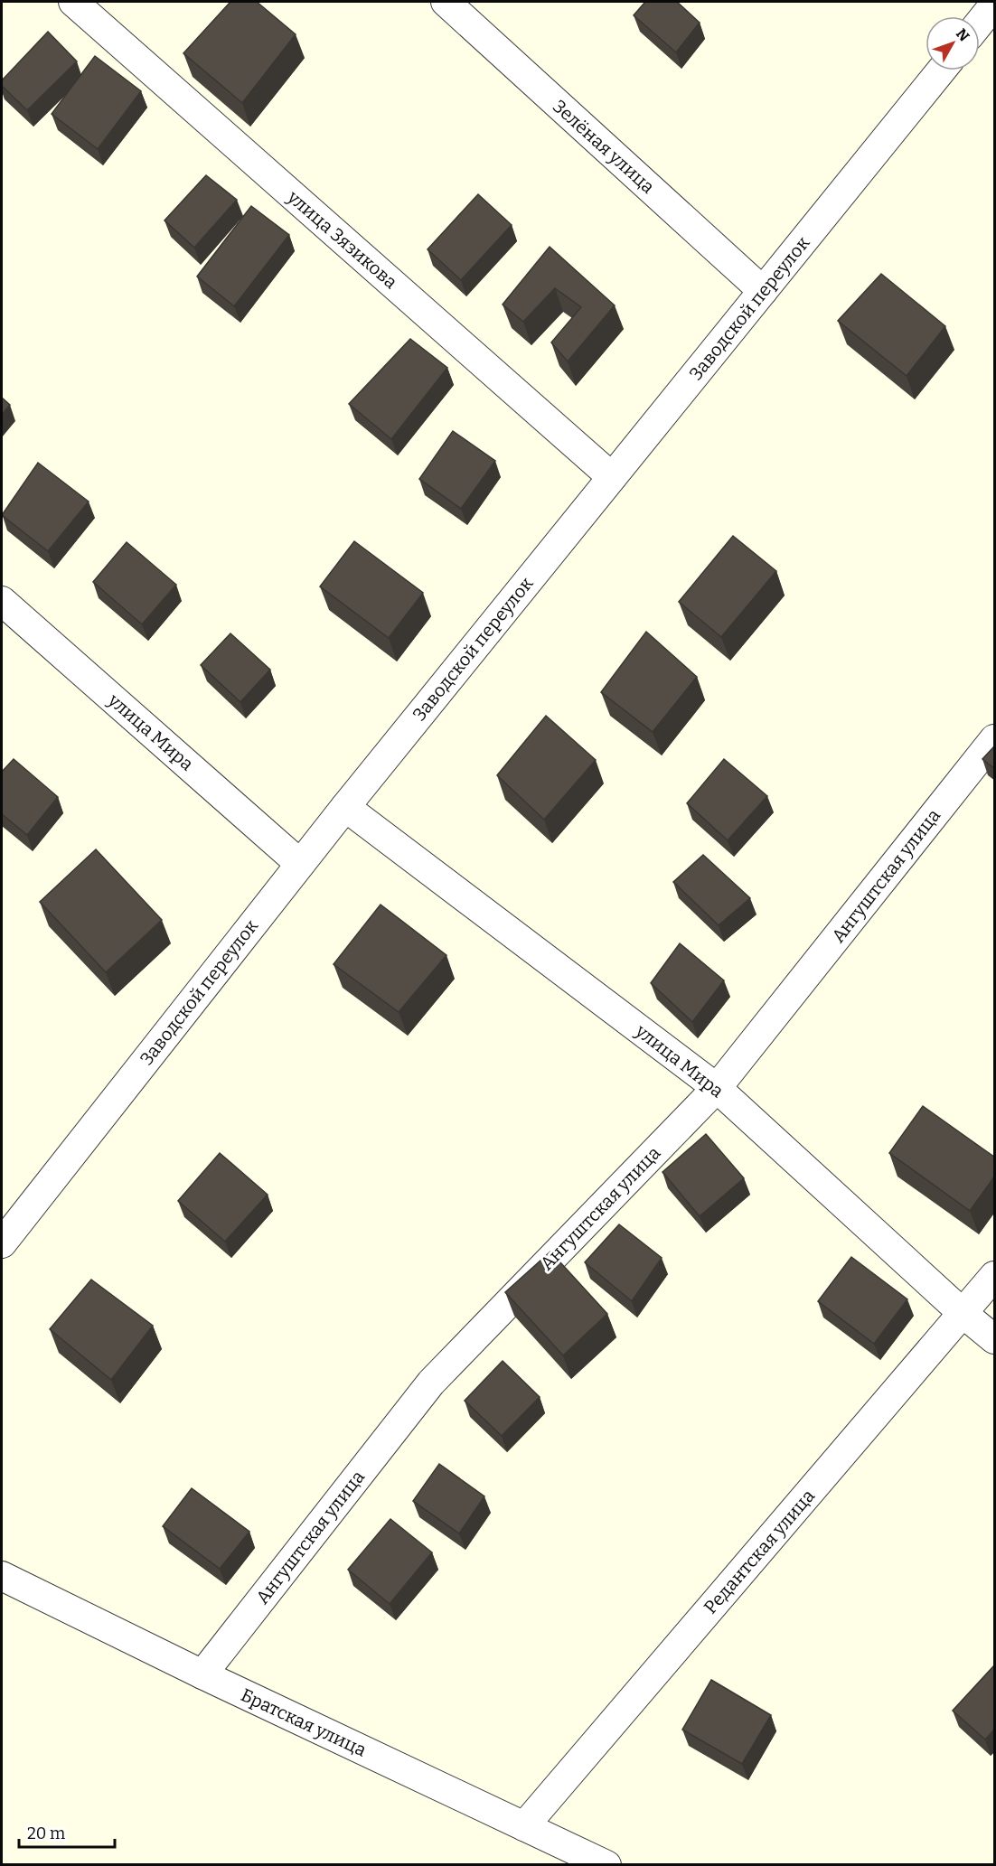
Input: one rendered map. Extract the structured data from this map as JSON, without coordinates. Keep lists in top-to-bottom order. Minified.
{"streets":{"street":["Зелёная улица","улица Зязикова","Заводской переулок","улица Мира","Ангуштская улица","Редантская улица","Братская улица"]},"crossings":[["Зелёная улица","Заводской переулок"],["улица Зязикова","Заводской переулок"],["Заводской переулок","улица Мира"],["улица Мира","Ангуштская улица"],["улица Мира","Редантская улица"],["Ангуштская улица","Братская улица"],["Редантская улица","Братская улица"]],"scale_bar":"20 m","north":"top right"}
